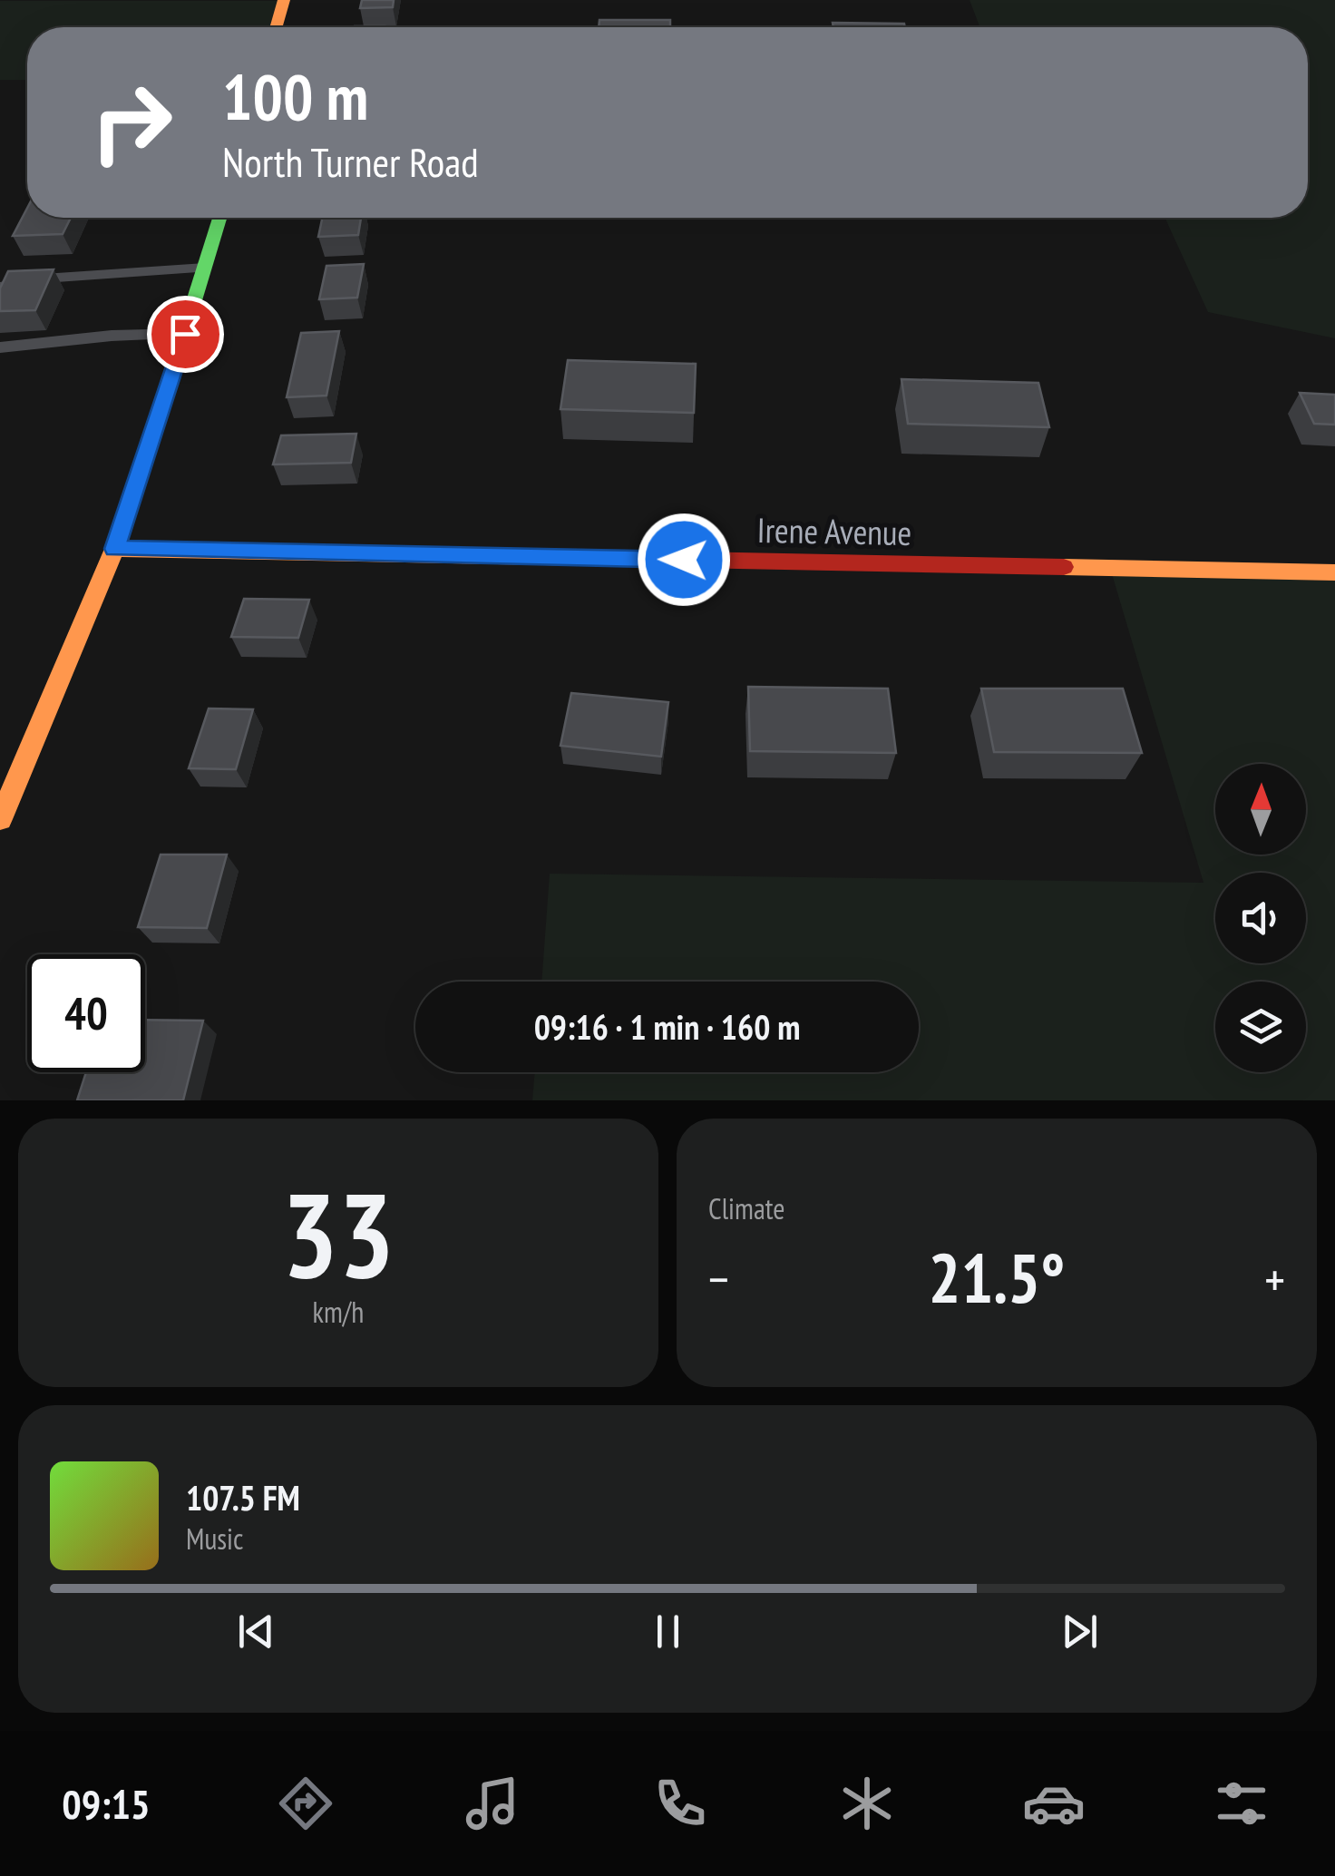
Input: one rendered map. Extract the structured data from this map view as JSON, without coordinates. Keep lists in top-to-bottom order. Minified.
{"streets":{"street":["Irene Avenue"]},"north":"top","page":{"turn":["100 m","North Turner Road"],"limit":"40","trip":"09:16 · 1 min · 160 m","tile":[["33","km/h"],"Climate"],"heat":["−","21.5°","+"],"song":["107.5 FM","Music"],"tabs":"09:15"}}
